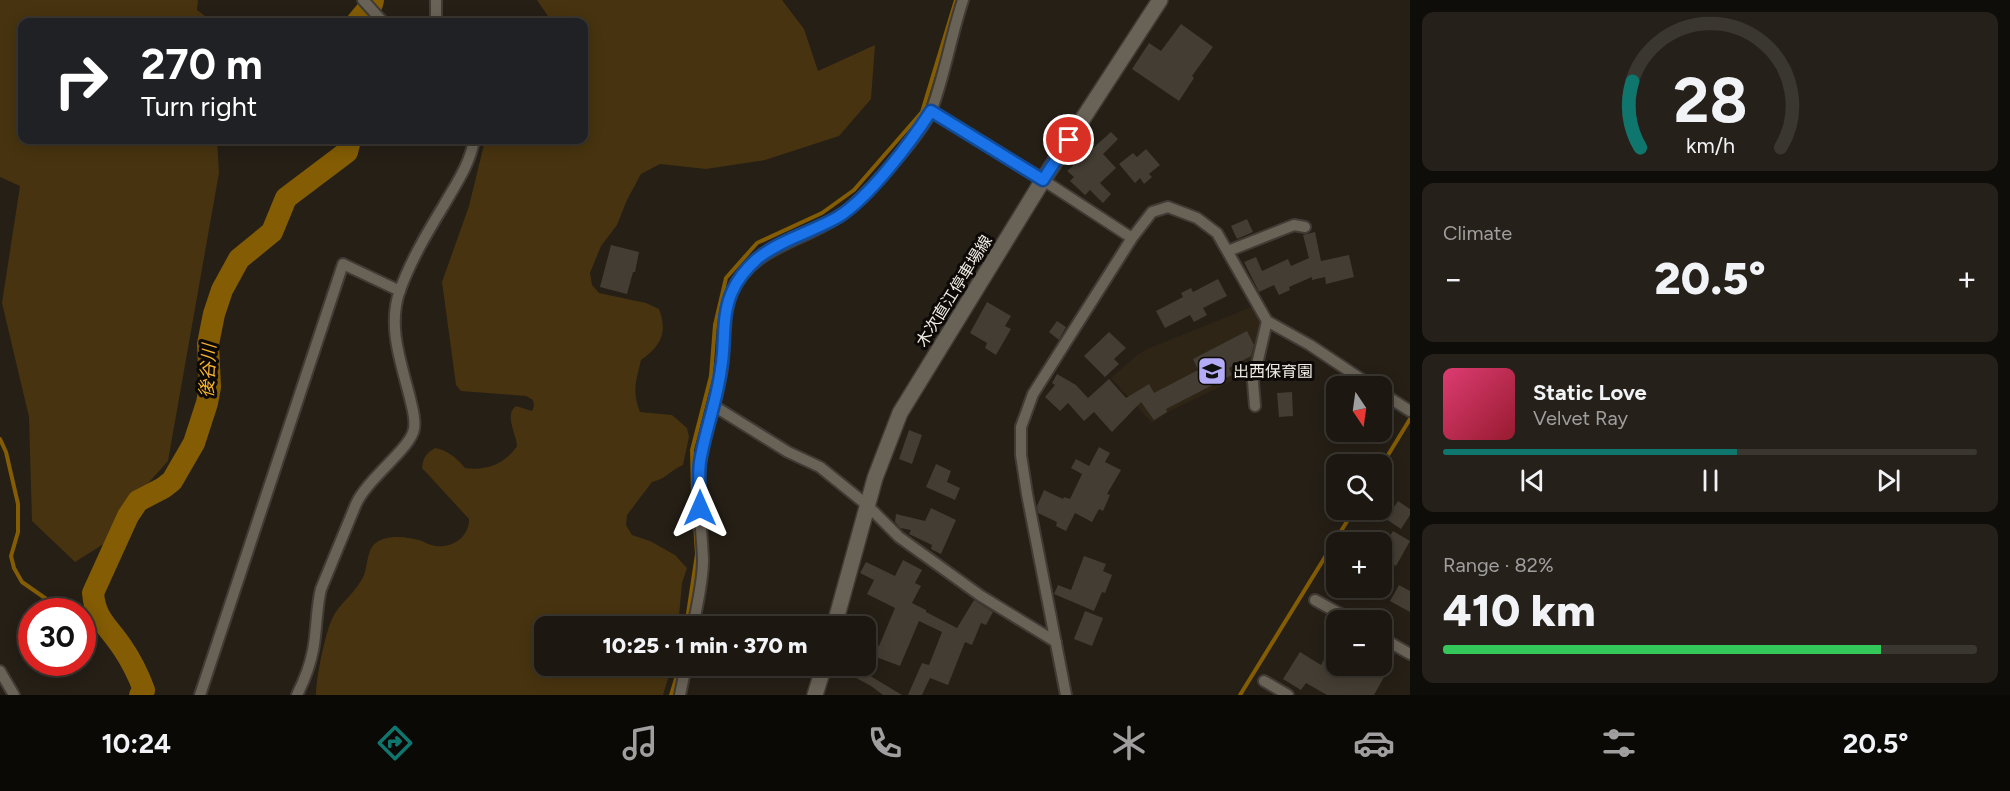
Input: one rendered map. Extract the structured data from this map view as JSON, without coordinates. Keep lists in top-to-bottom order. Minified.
{"streets":{"main road":["木次直江停車場線"]},"water":["後谷川"],"places":{"school or university":["出西保育園"]},"north":"bottom","page":{"turn":["270 m","Turn right"],"tile":["Climate",["Range · 82%","410 km"]],"heat":["−","20.5°","+"],"song":["Static Love","Velvet Ray"],"map_buttons":["+","−"],"limit":"30","trip":"10:25 · 1 min · 370 m","tabs":["10:24","20.5°"],"gauge":["28","km/h"]}}
